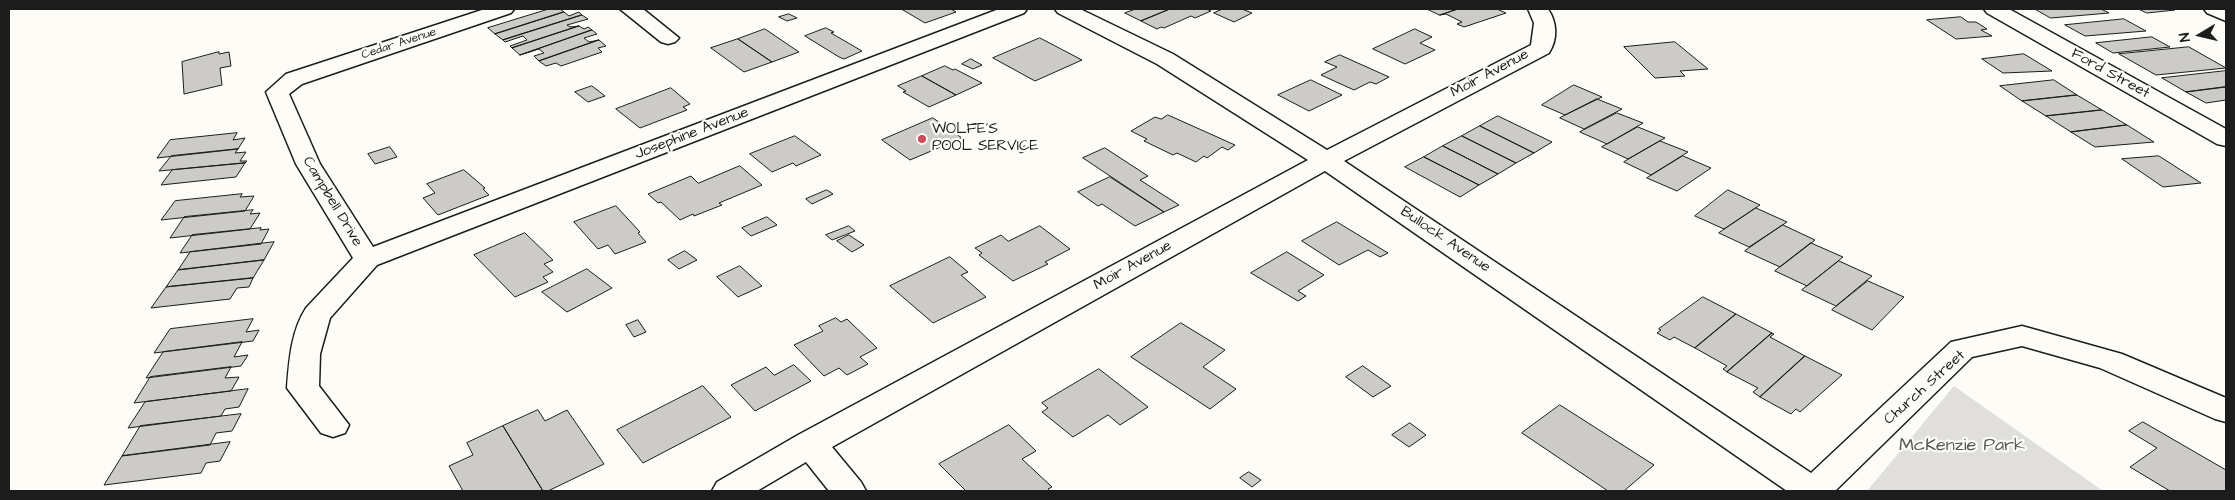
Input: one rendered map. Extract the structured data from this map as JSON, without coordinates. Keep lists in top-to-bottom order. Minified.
{"streets":{"street":["Cedar Avenue","Moir Avenue","Ford Street","Josephine Avenue","Campbell Drive","Bullock Avenue","Church Street"]},"crossings":[["Cedar Avenue","Campbell Drive"],["Moir Avenue","Bullock Avenue"],["Josephine Avenue","Campbell Drive"],["Bullock Avenue","Church Street"]],"parks":["McKenzie Park"],"places":["WOLFE'S POOL SERVICE"],"north":"left"}
